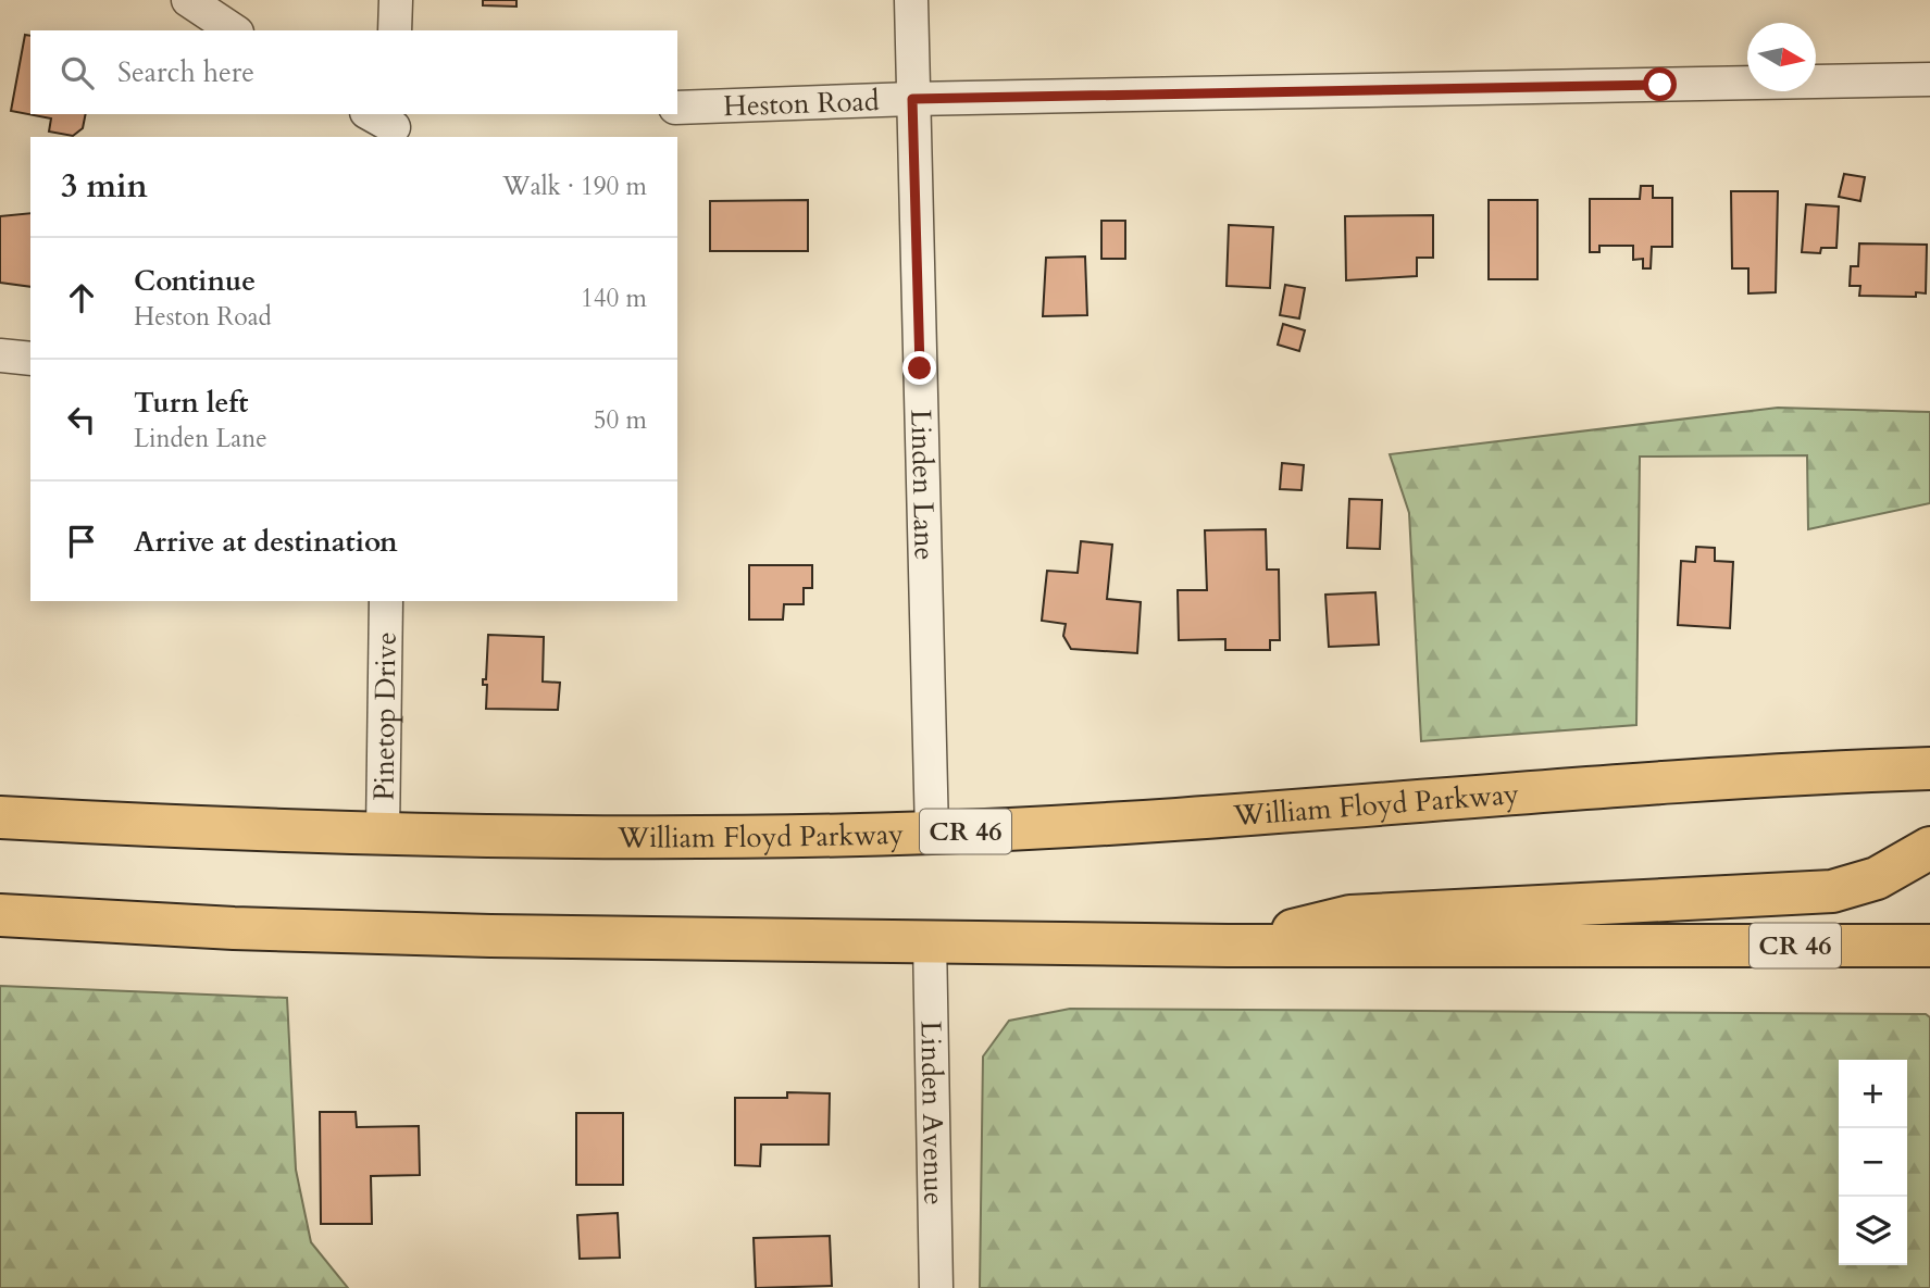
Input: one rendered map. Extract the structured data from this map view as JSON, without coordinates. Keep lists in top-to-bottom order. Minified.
{"streets":{"highway":["William Floyd Parkway","CR 46"],"street":["Heston Road","Linden Lane","Pinetop Drive","Linden Avenue"]},"crossings":[["Heston Road","Linden Lane"],["Linden Lane","William Floyd Parkway"],["Pinetop Drive","William Floyd Parkway"],["CR 46","Linden Avenue"]],"north":"right","page":{"search":"Search here","heading":["3 min","Walk · 190 m"],"list":[["Continue","Heston Road","140 m"],["Turn left","Linden Lane","50 m"],"Arrive at destination"],"map_buttons":["+","−"]}}
